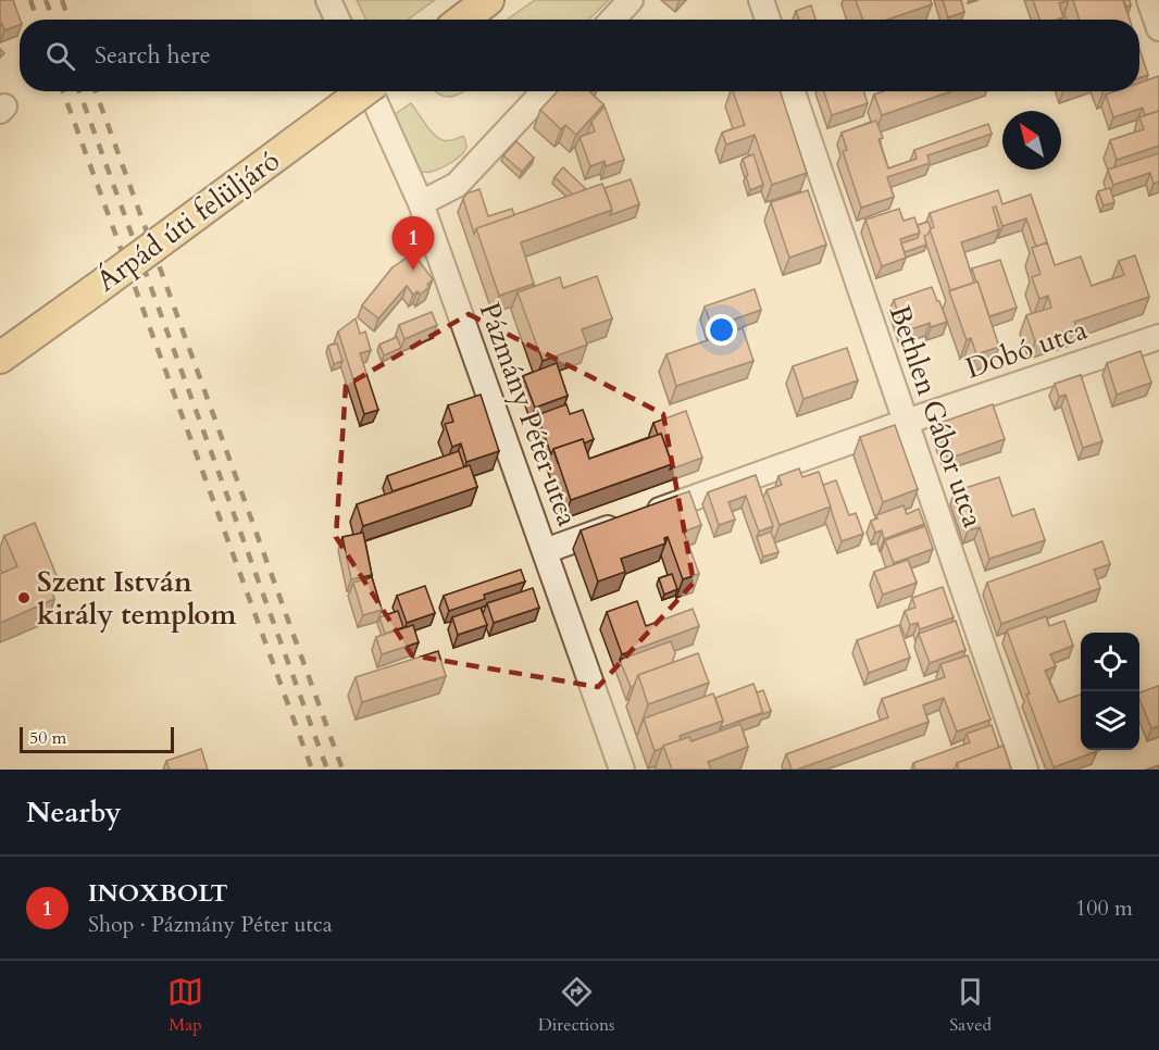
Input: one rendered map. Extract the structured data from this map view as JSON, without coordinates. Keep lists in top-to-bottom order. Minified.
{"streets":{"main road":["Árpád úti felüljáró"],"street":["Dobó utca","Pázmány Péter utca","Bethlen Gábor utca"]},"crossings":[["Dobó utca","Pázmány Péter utca"],["Dobó utca","Bethlen Gábor utca"]],"places":["Szent István király templom"],"scale_bar":"50 m","north":"top left","page":{"search":"Search here","pins":"1","scale":"50 m","heading":"Nearby","list":[{"mark":"1","name":"INOXBOLT","note":"Shop · Pázmány Péter utca","value":"100 m"}],"nav":["Map","Directions","Saved"]}}
